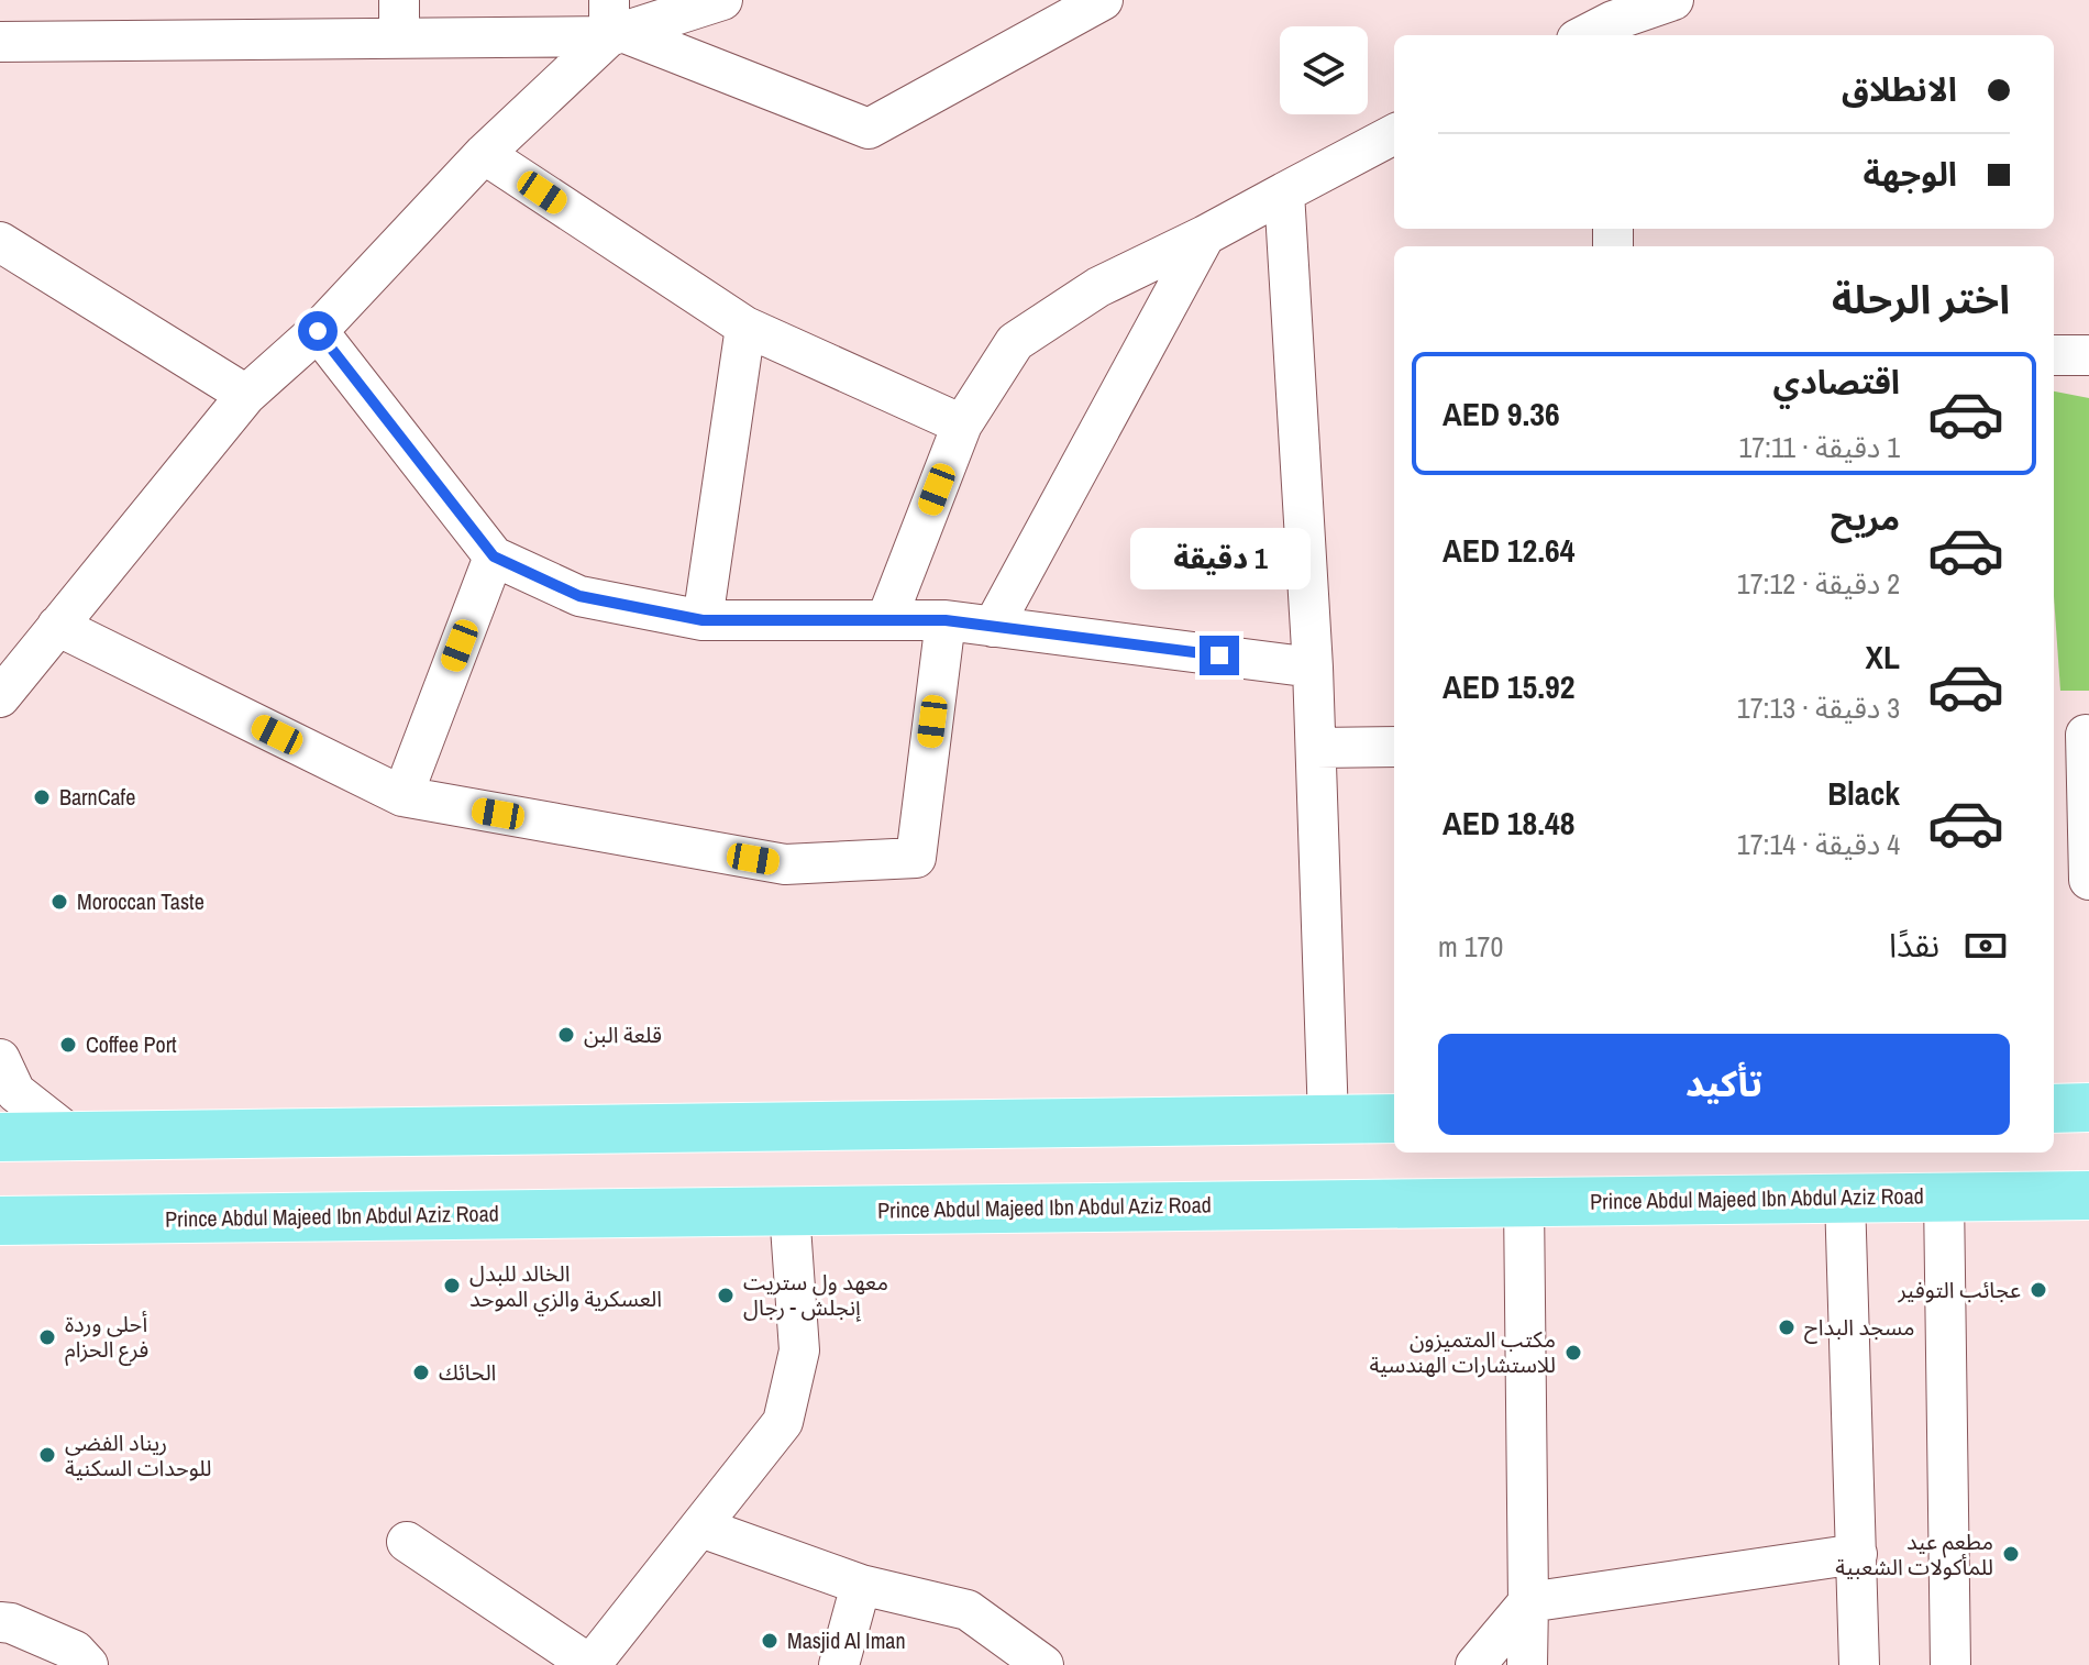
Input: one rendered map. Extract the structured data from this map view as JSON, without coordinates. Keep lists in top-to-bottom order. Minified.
{"streets":{"main road":["Prince Abdul Majeed Ibn Abdul Aziz Road"]},"places":["BarnCafe","Moroccan Taste","قلعة البن","Coffee Port","الخالد للبدل العسكرية والزي الموحد","عجائب التوفير","معهد ول ستريت إنجلش - رجال","مسجد البداح","أحلى وردة فرع الحزام","مكتب المتميزون للاستشارات الهندسية","الحائك","ريناد الفضي للوحدات السكنية","مطعم عيد للمأكولات الشعبية","Masjid Al Iman"],"page":{"banner":["الانطلاق","الوجهة"],"heading":"اختر الرحلة","list":[{"name":"اقتصادي","note":"1 دقيقة · 17:11","value":"AED 9.36"},{"name":"مريح","note":"2 دقيقة · 17:12","value":"AED 12.64"},{"name":"XL","note":"3 دقيقة · 17:13","value":"AED 15.92"},{"name":"Black","note":"4 دقيقة · 17:14","value":"AED 18.48"}],"bubble":"1 دقيقة","pay":["نقدًا","170 m"],"buttons":"تأكيد"}}
